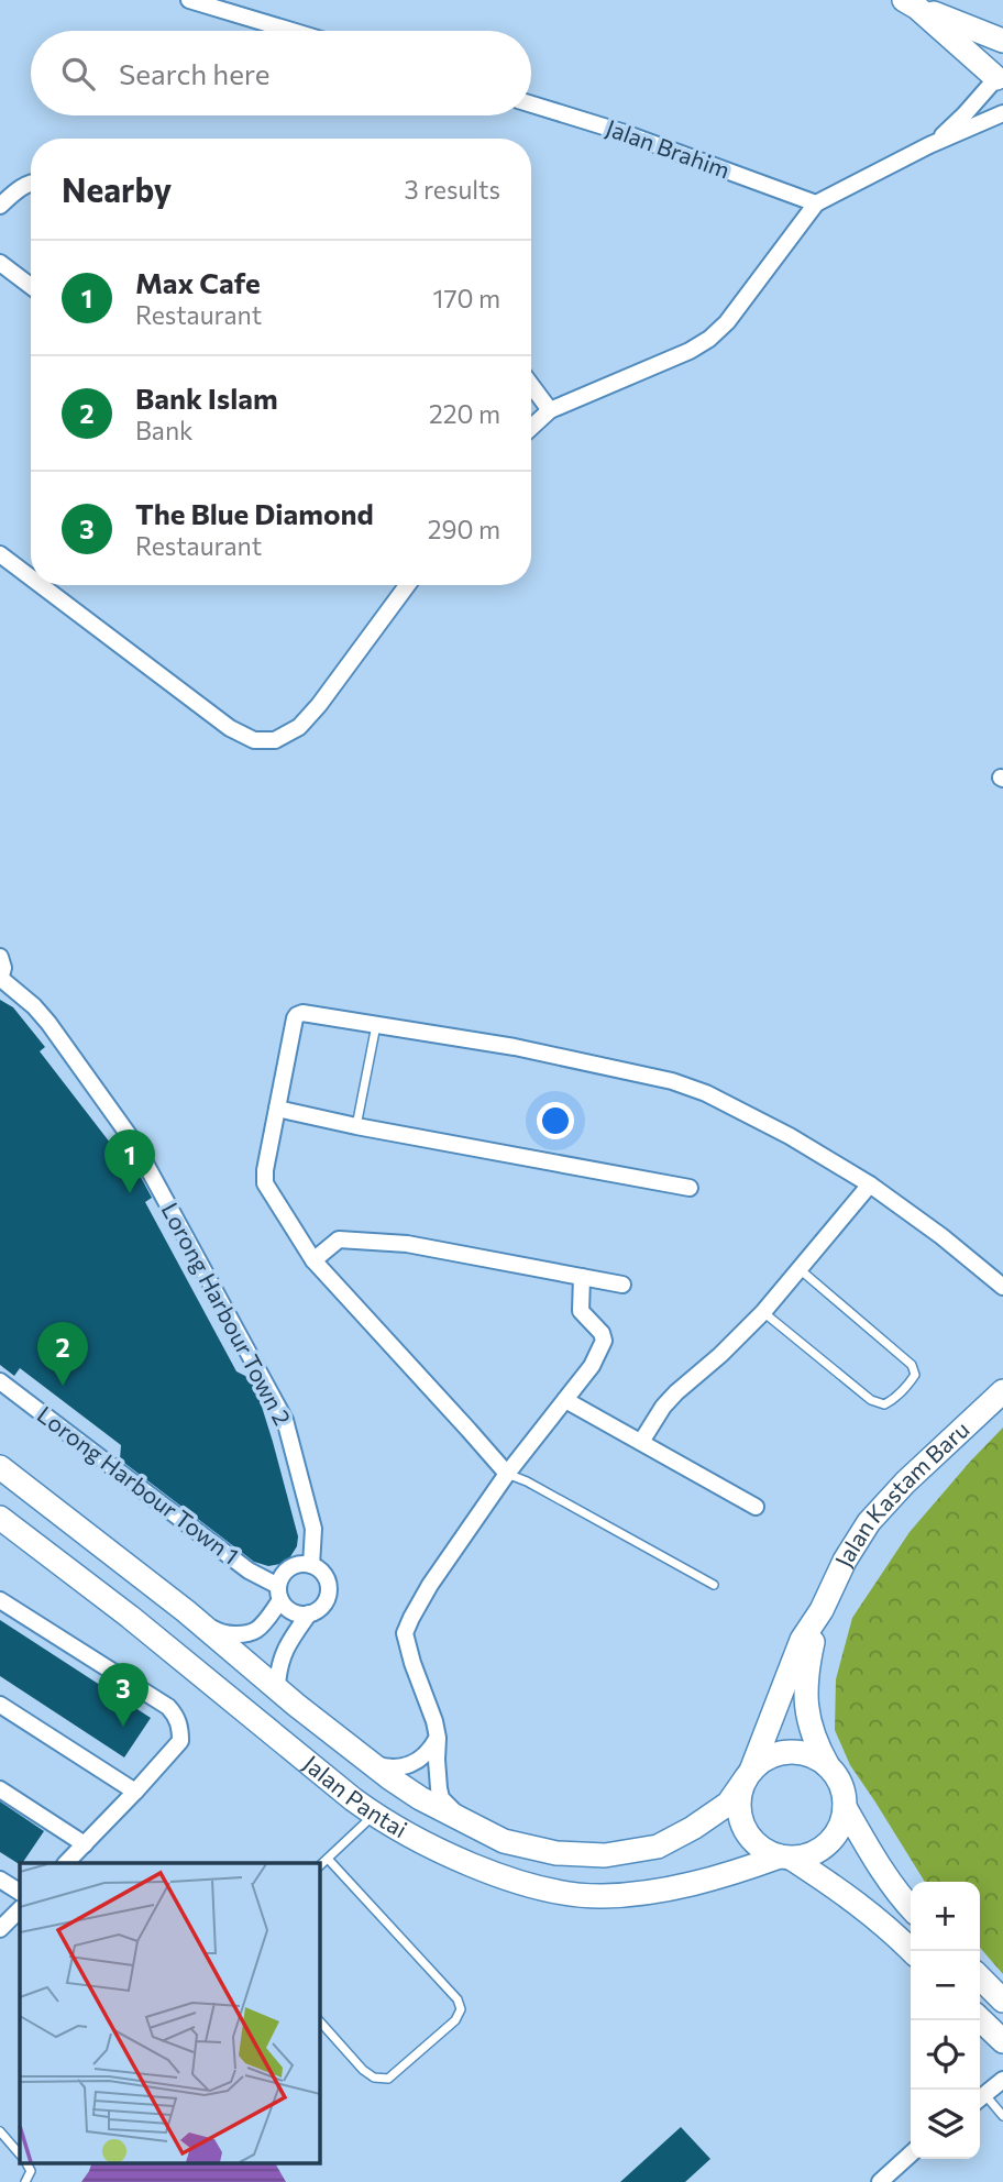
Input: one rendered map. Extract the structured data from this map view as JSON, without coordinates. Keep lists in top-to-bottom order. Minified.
{"streets":{"street":["Jalan Brahim","Lorong Harbour Town 2","Lorong Harbour Town 1","Jalan Kastam Baru","Jalan Pantai"]},"crossings":[["Lorong Harbour Town 2","Lorong Harbour Town 1"],["Jalan Kastam Baru","Jalan Pantai"]],"page":{"search":"Search here","heading":["Nearby","3 results"],"list":[{"mark":"1","name":"Max Cafe","note":"Restaurant","value":"170 m"},{"mark":"2","name":"Bank Islam","note":"Bank","value":"220 m"},{"mark":"3","name":"The Blue Diamond","note":"Restaurant","value":"290 m"}],"pins":["1","2","3"],"map_buttons":["+","−"]}}
